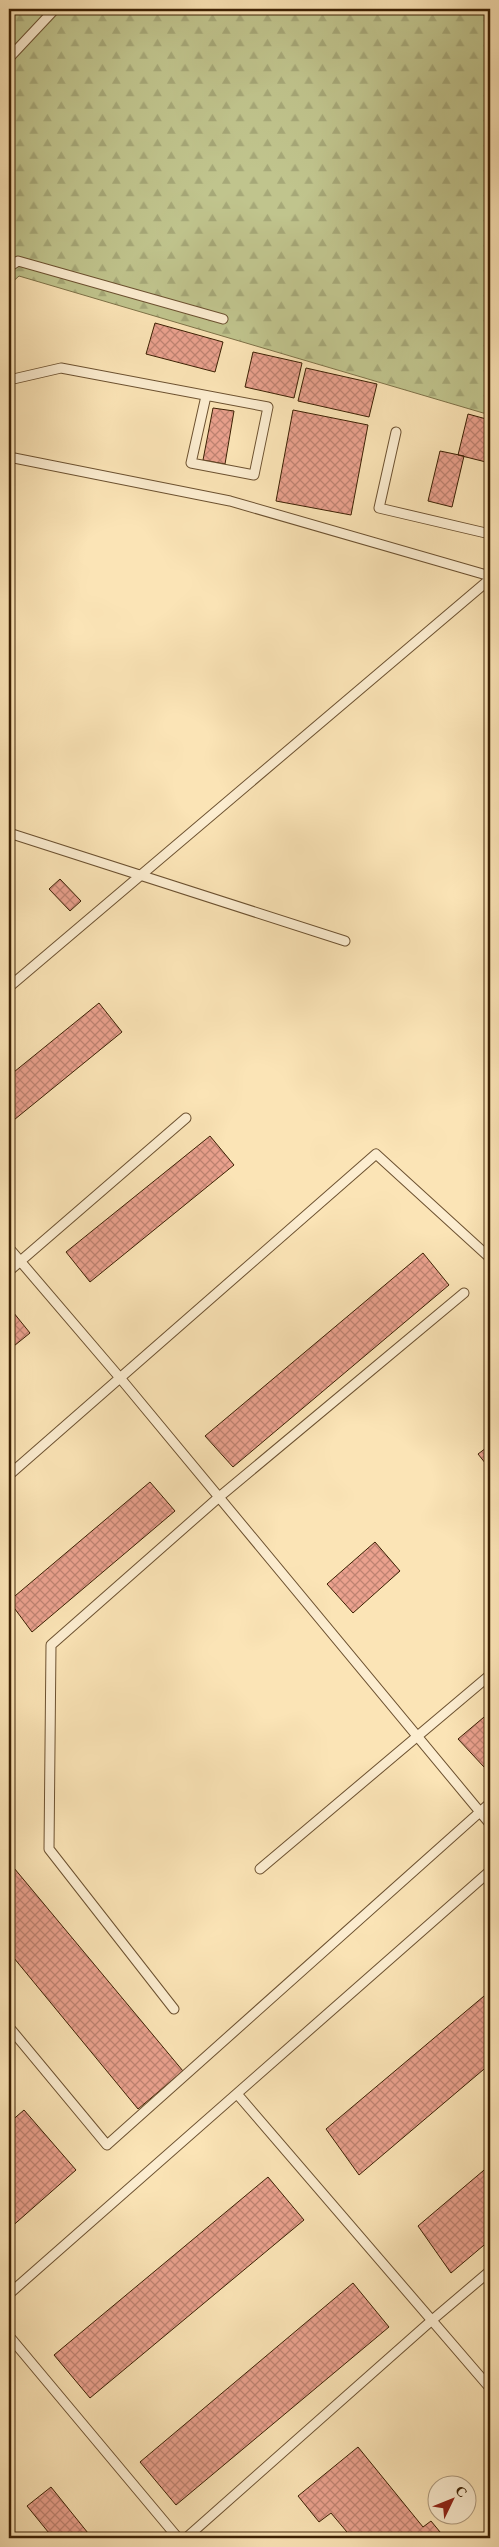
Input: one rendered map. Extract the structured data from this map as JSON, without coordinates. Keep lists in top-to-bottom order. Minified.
{"north":"top right"}
